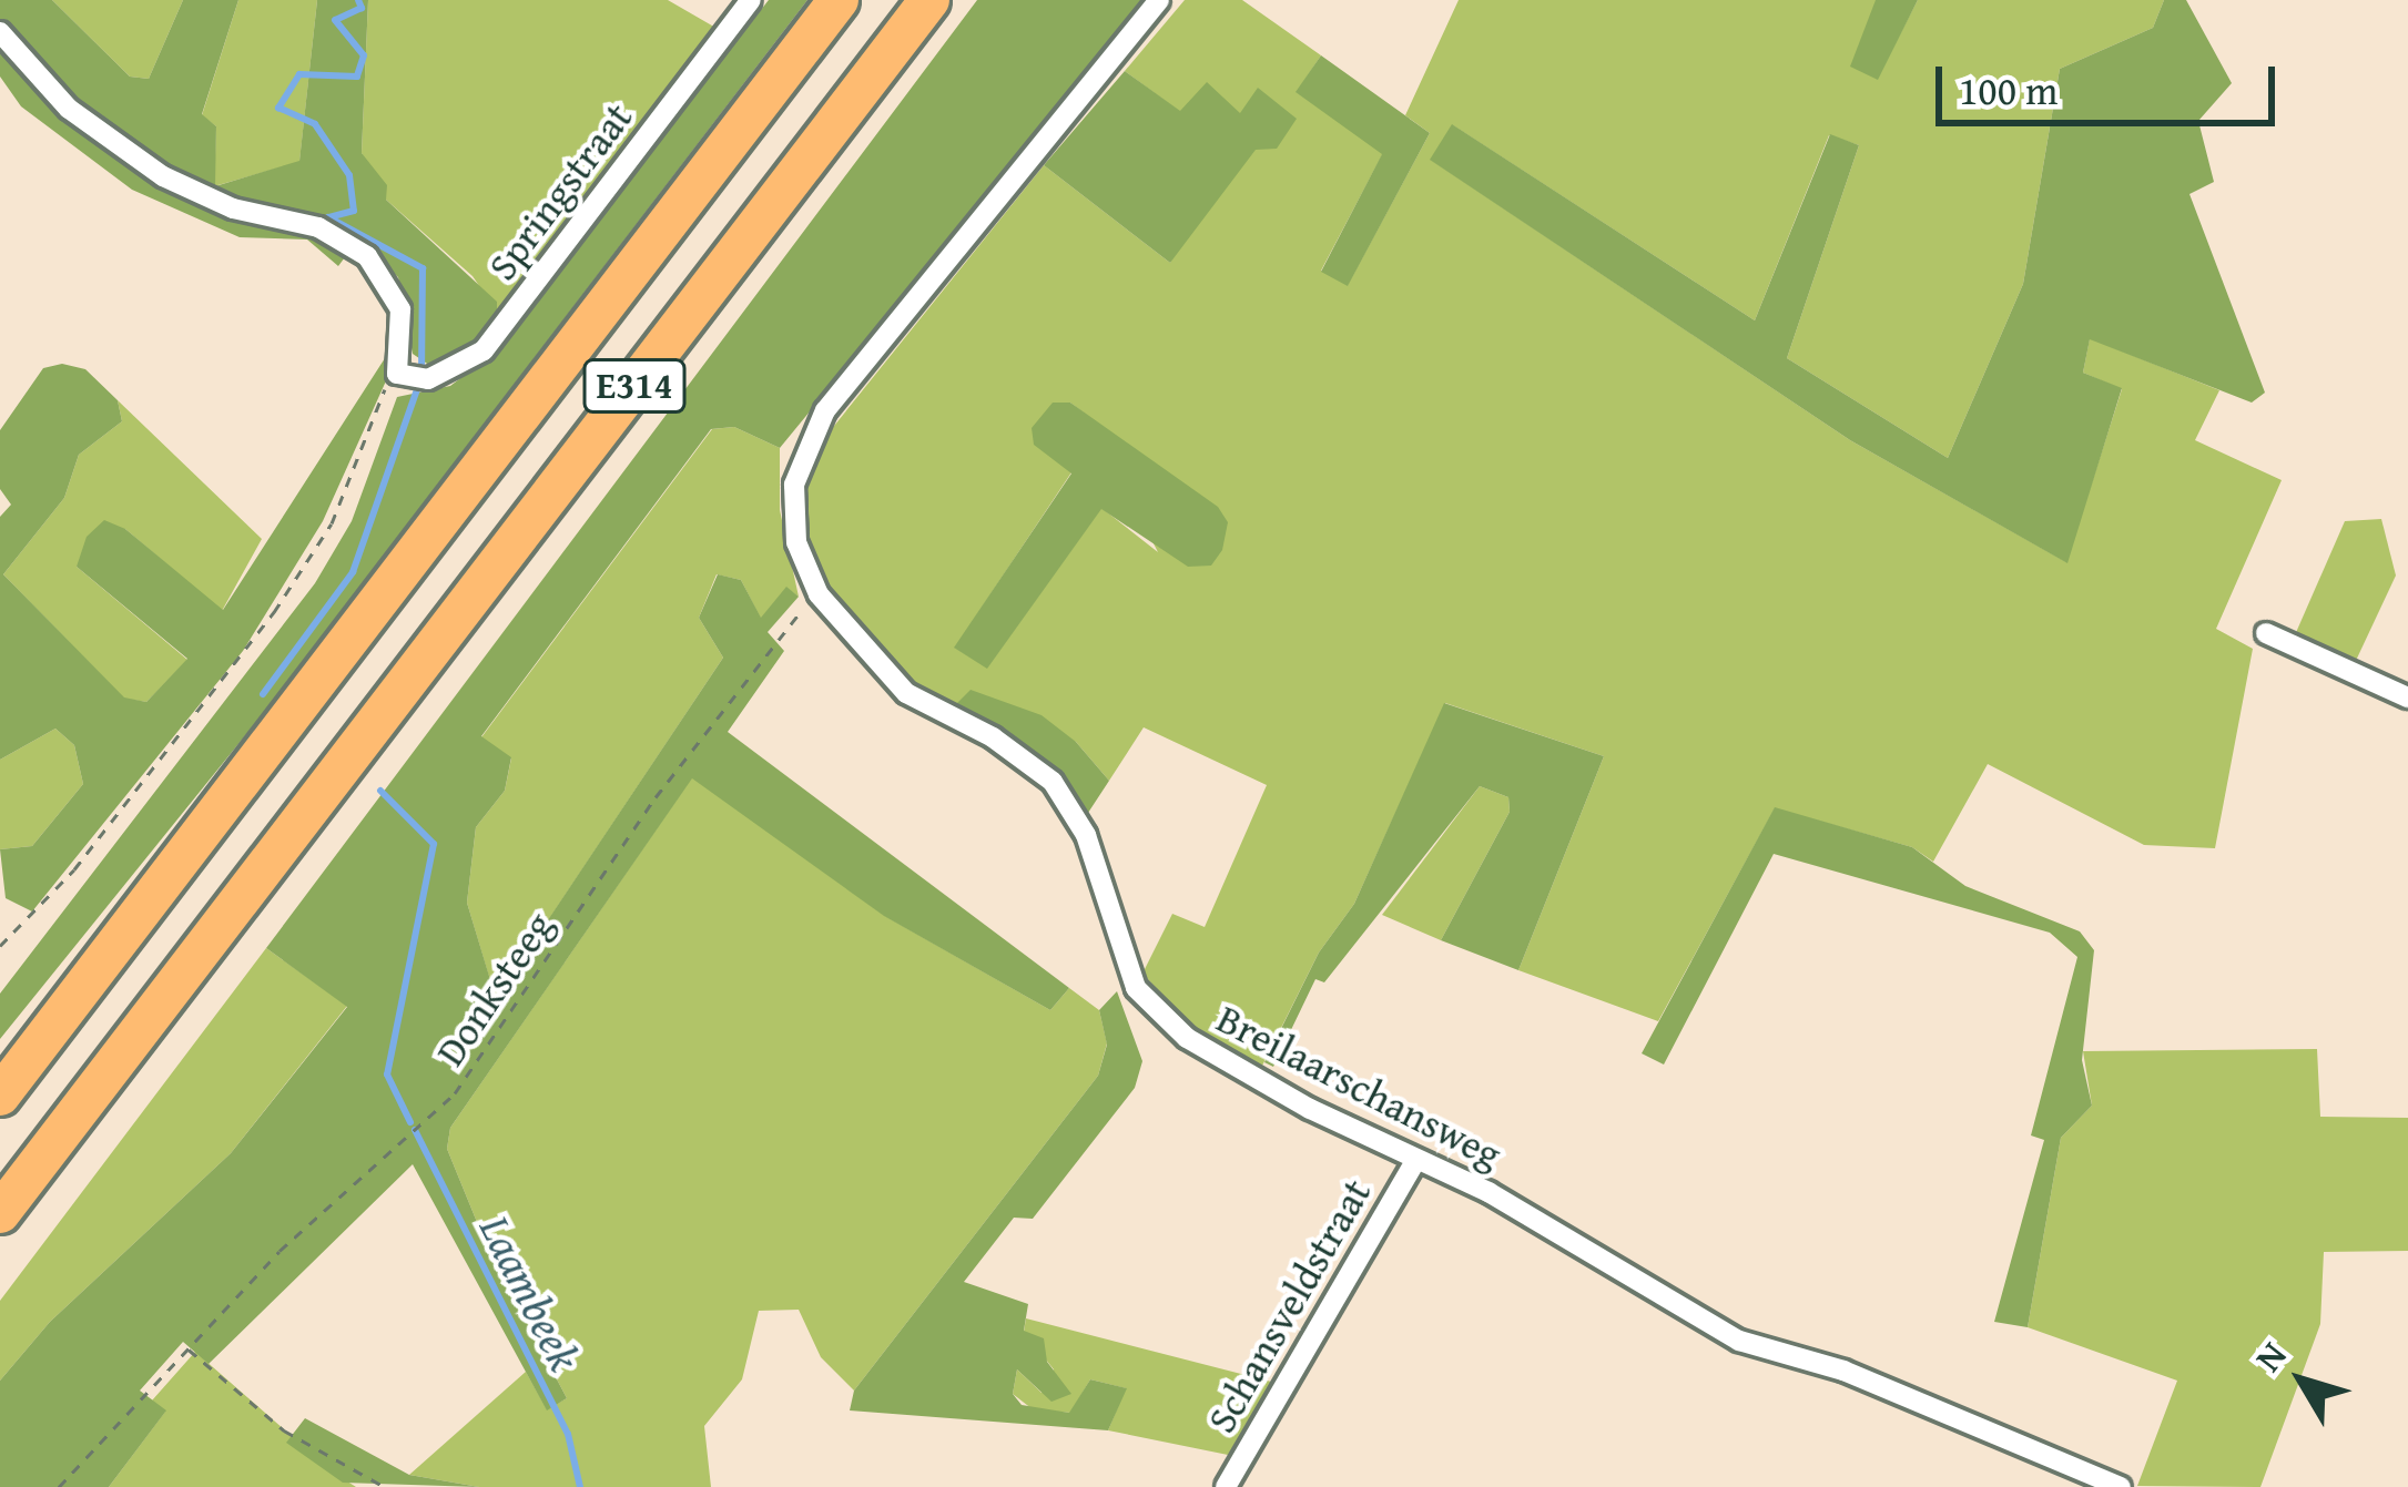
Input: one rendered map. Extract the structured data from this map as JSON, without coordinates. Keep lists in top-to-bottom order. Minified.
{"streets":{"highway":["E314"],"street":["Springstraat","Breilaarschansweg","Schansveldstraat"],"path":["Donksteeg"]},"crossings":[["Donksteeg","Breilaarschansweg"],["Breilaarschansweg","Schansveldstraat"]],"water":["Laambeek"],"scale_bar":"100 m","north":"top left"}
